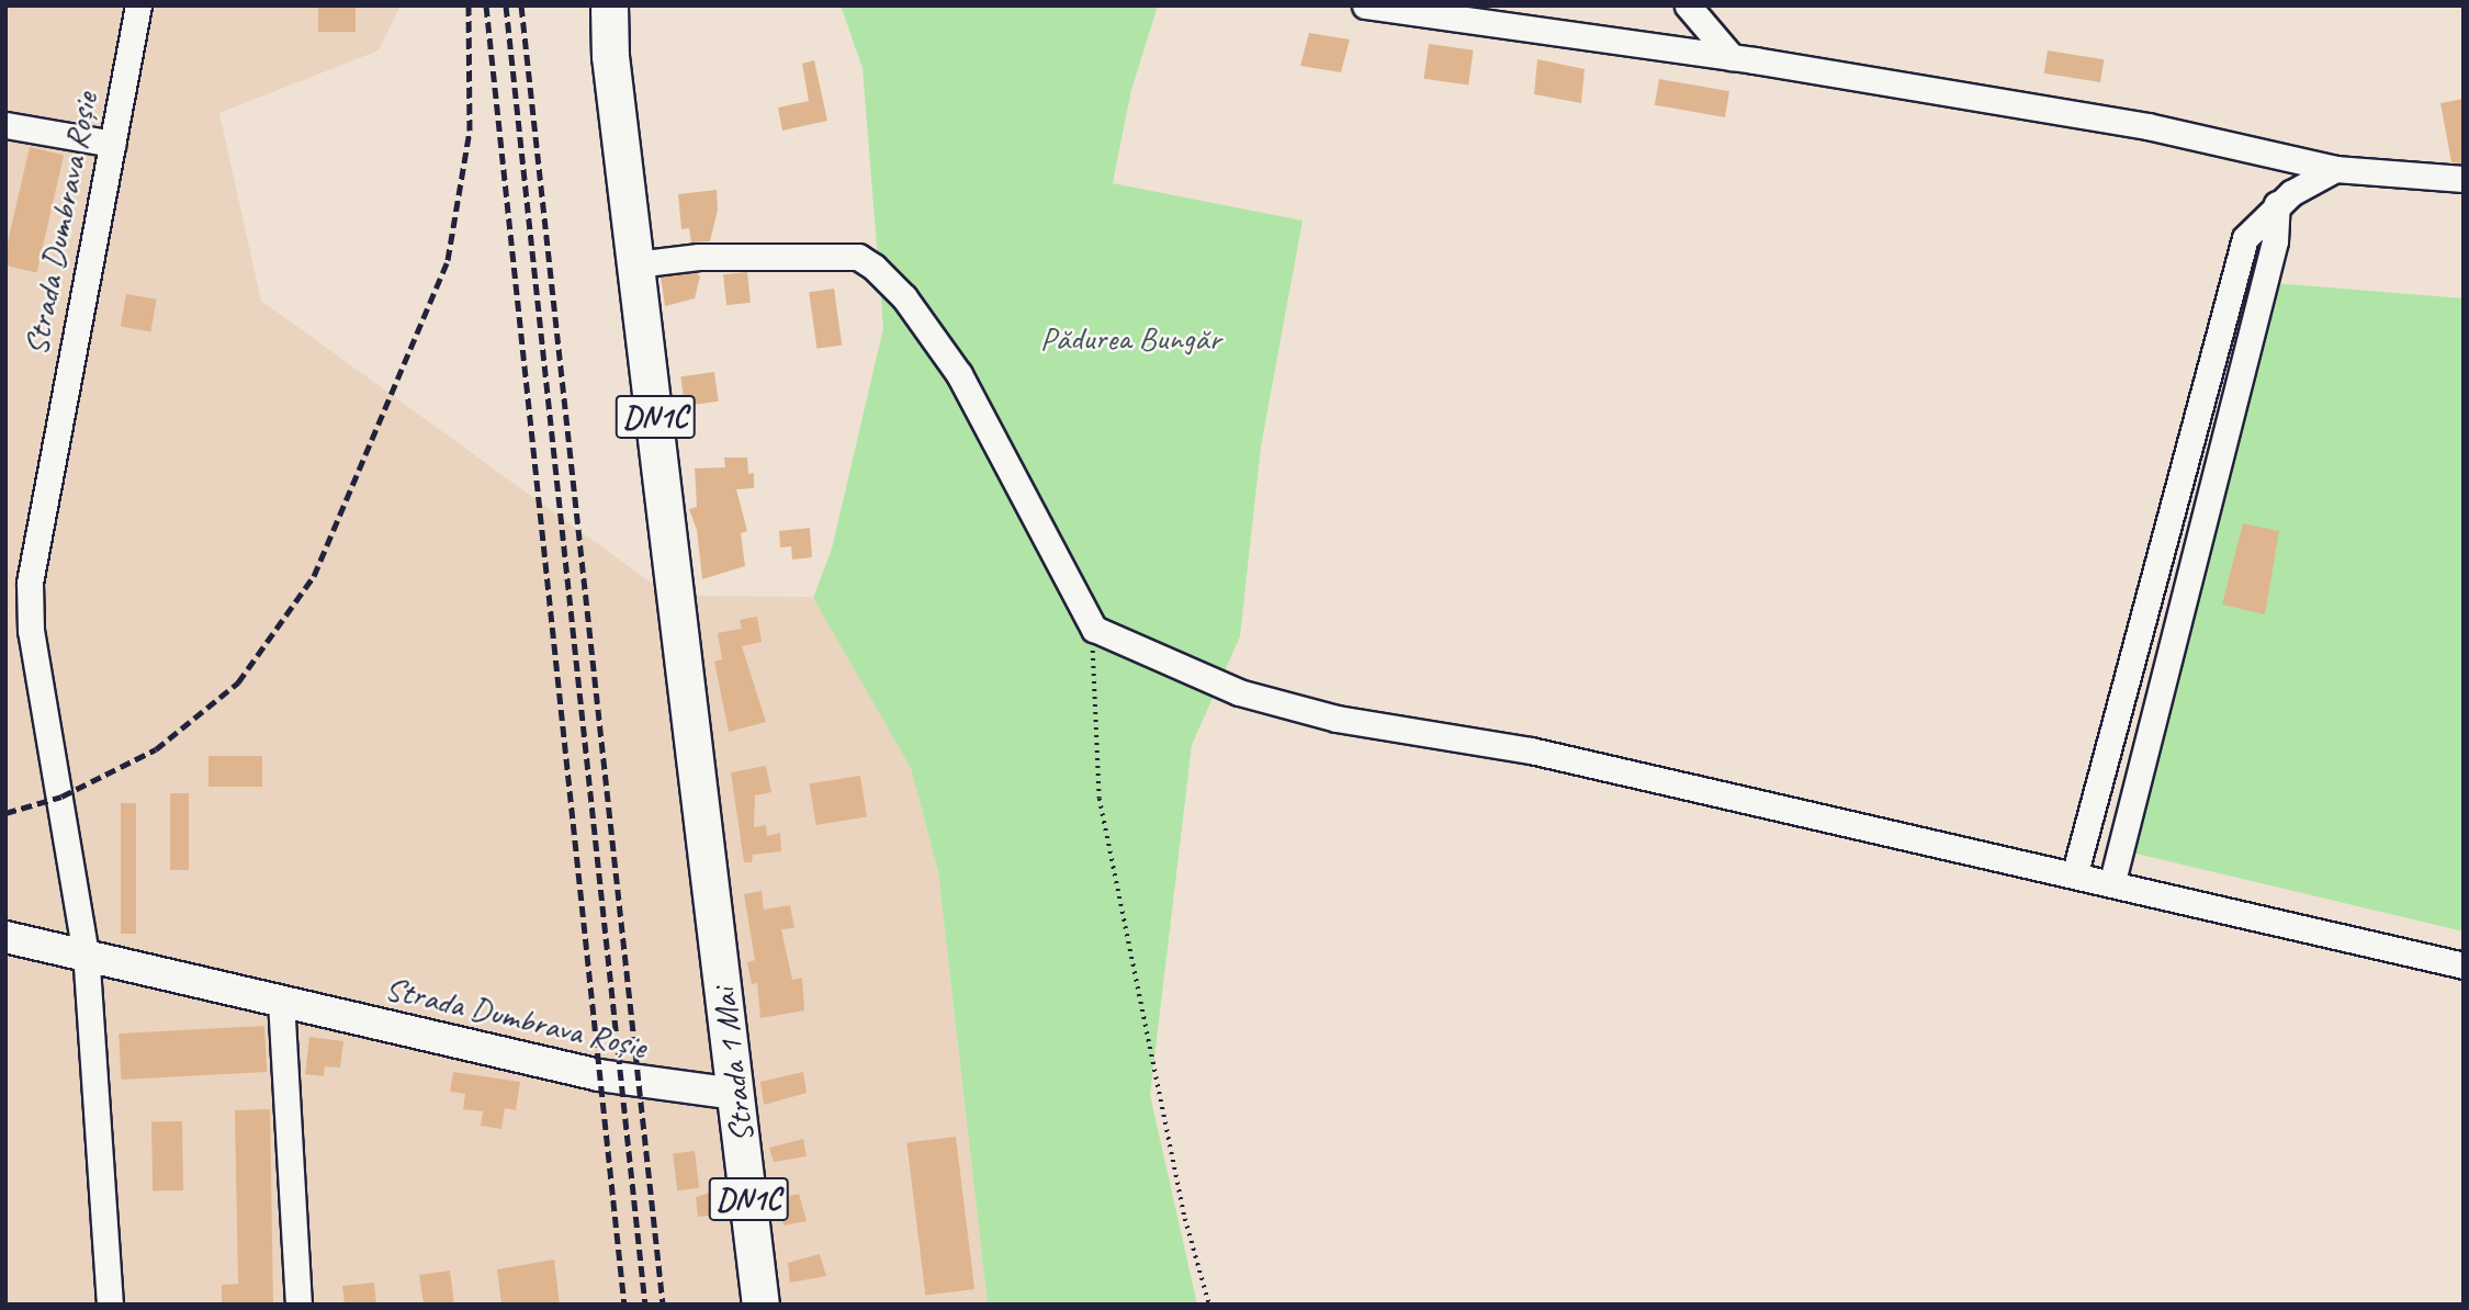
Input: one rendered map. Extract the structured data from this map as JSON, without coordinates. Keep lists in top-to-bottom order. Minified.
{"streets":{"highway":["DN1C","Strada 1 Mai"],"main road":["Strada Dumbrava Roșie"]},"crossings":[["Strada Dumbrava Roșie","Strada 1 Mai"],["DN1C","Strada 1 Mai"]],"parks":["Pădurea Bungăr"]}
